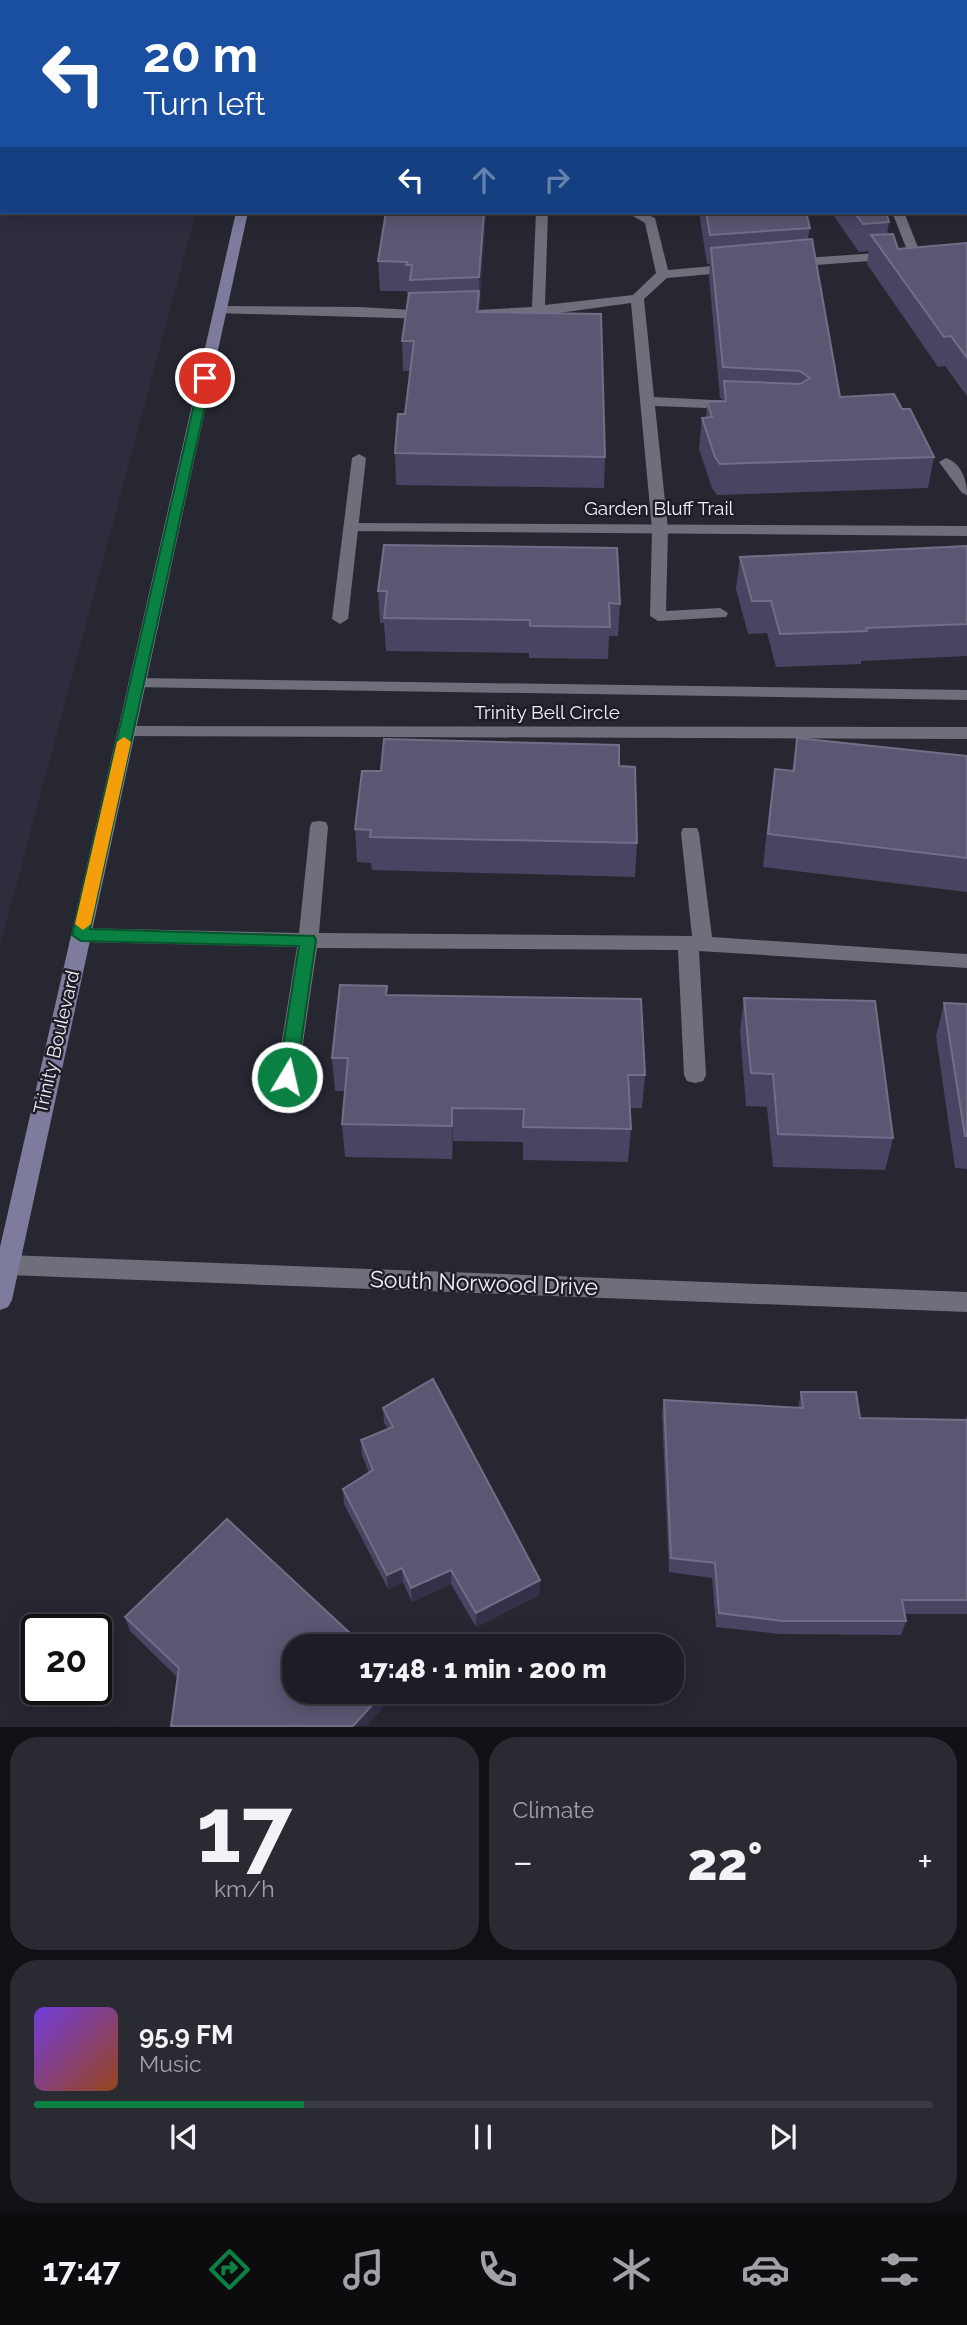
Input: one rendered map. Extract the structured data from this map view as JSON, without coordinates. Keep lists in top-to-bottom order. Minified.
{"streets":{"main road":["Trinity Boulevard"],"street":["Garden Bluff Trail","Trinity Bell Circle","South Norwood Drive"]},"crossings":[["Trinity Bell Circle","Trinity Boulevard"],["Trinity Boulevard","South Norwood Drive"]],"page":{"turn":["20 m","Turn left"],"limit":"20","trip":"17:48 · 1 min · 200 m","tile":[["17","km/h"],"Climate"],"heat":["−","22°","+"],"song":["95.9 FM","Music"],"tabs":"17:47"}}
